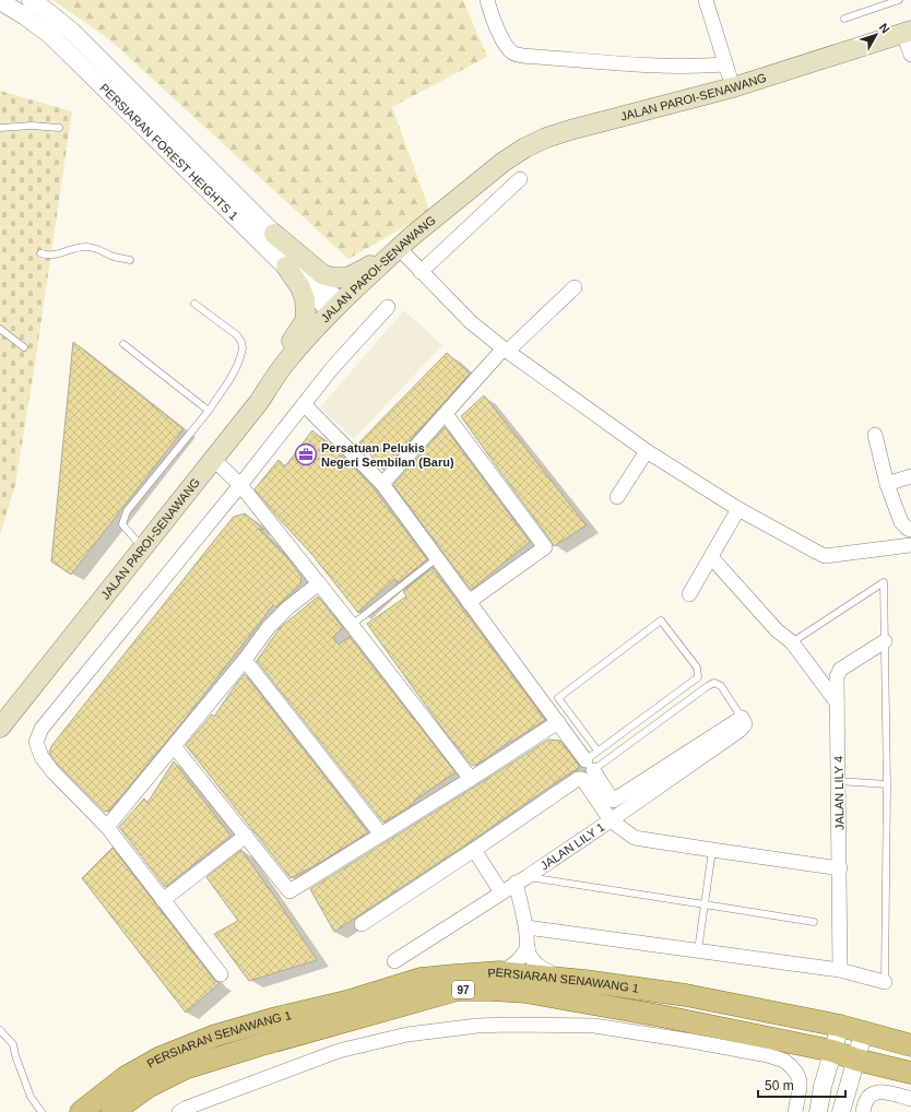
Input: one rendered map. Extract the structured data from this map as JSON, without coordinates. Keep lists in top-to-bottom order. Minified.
{"streets":{"main road":["JALAN PAROI-SENAWANG","PERSIARAN SENAWANG 1","97"],"street":["PERSIARAN FOREST HEIGHTS 1","JALAN LILY 4","JALAN LILY 1"]},"crossings":[["JALAN PAROI-SENAWANG","PERSIARAN FOREST HEIGHTS 1"]],"places":{"office":["Persatuan Pelukis Negeri Sembilan (Baru)"]},"scale_bar":"50 m","north":"top right"}
